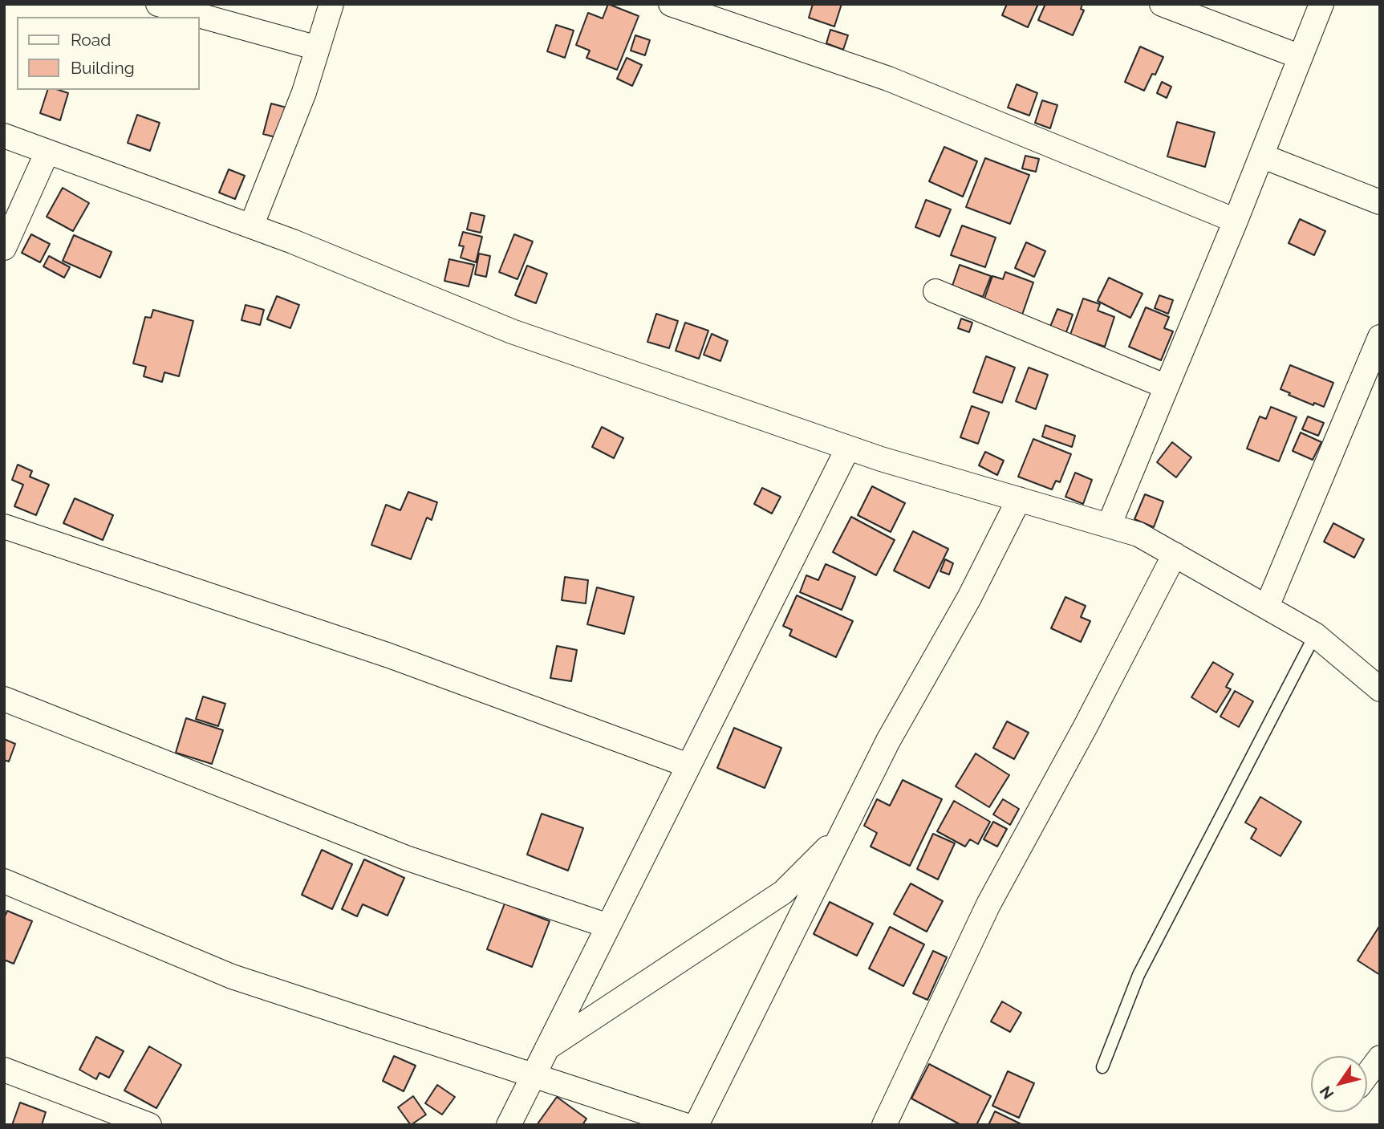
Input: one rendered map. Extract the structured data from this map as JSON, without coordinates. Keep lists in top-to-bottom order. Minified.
{"legend":["Road","Building"],"north":"bottom left"}
